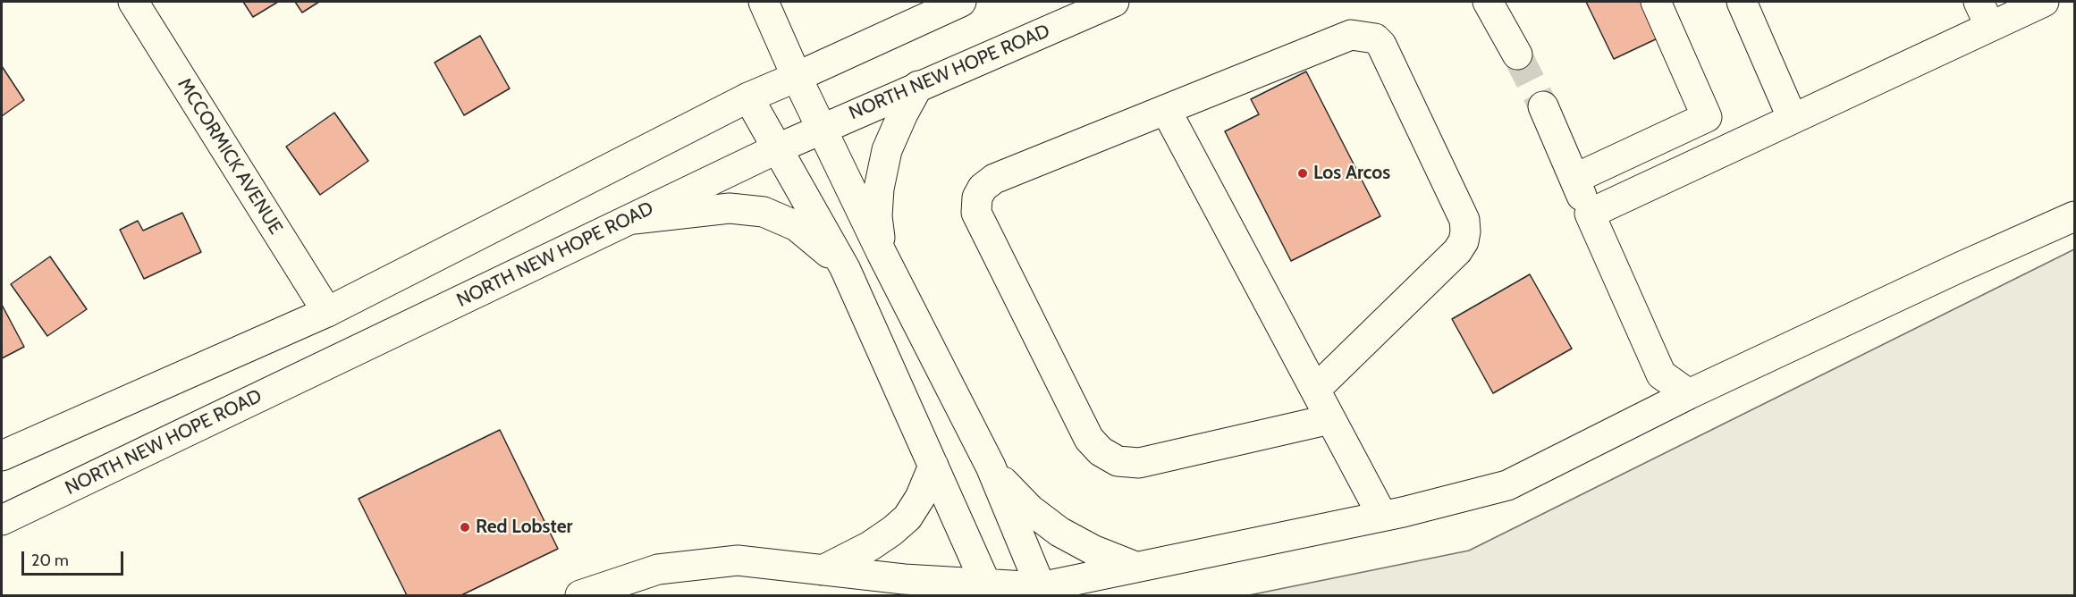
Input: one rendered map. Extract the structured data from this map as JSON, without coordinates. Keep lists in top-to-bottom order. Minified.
{"streets":{"main road":["NORTH NEW HOPE ROAD","MCCORMICK AVENUE"]},"places":["Los Arcos","Red Lobster"],"scale_bar":"20 m"}
